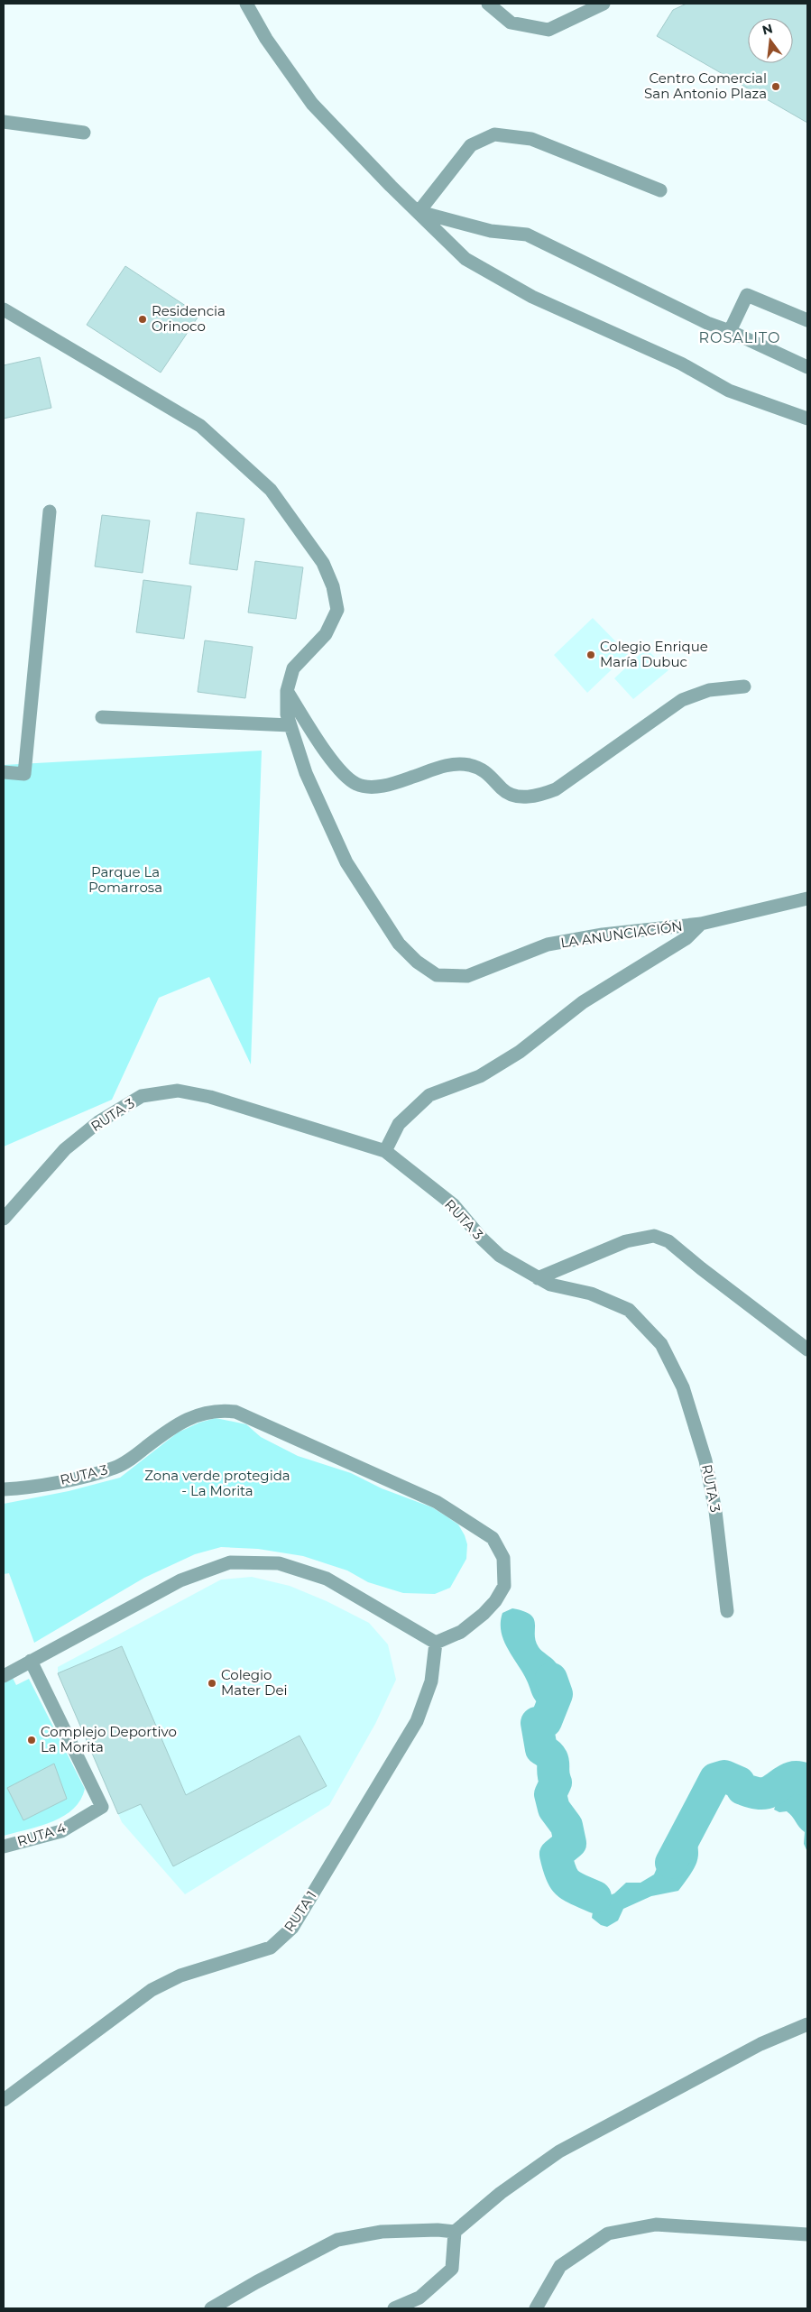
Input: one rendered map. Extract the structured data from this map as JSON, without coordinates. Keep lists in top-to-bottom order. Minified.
{"streets":{"street":["LA ANUNCIACIÓN","RUTA 3","RUTA 4","RUTA 1"]},"crossings":[["RUTA 3","RUTA 1"]],"districts":["ROSALITO"],"parks":["Parque La Pomarrosa","Zona verde protegida - La Morita"],"places":["Centro Comercial San Antonio Plaza","Residencia Orinoco","Colegio Enrique María Dubuc","Colegio Mater Dei","Complejo Deportivo La Morita"],"north":"top"}
